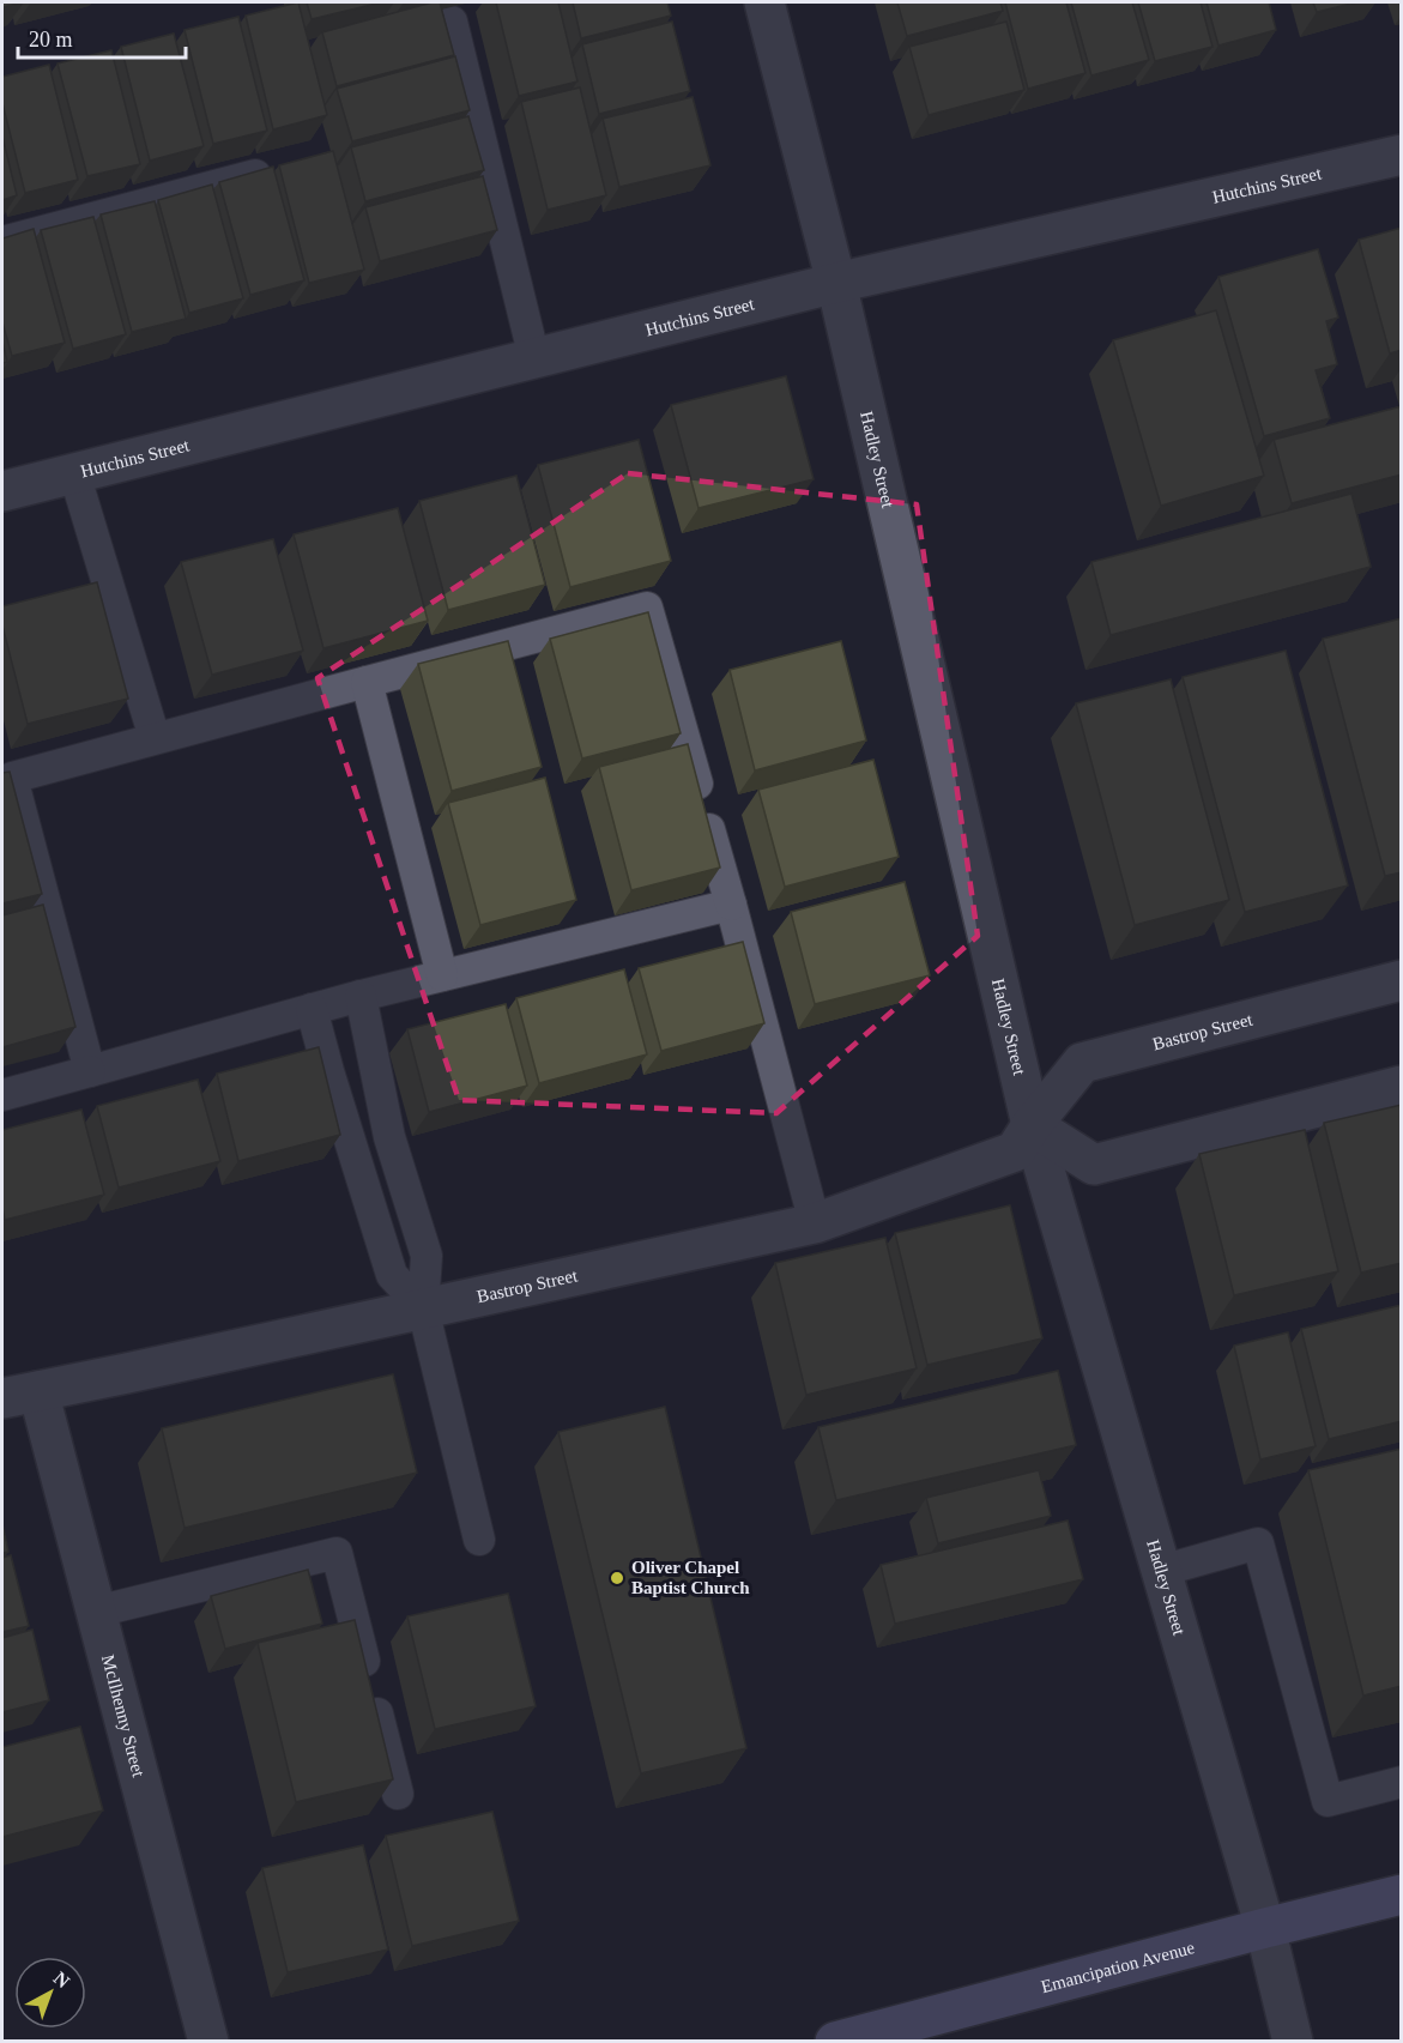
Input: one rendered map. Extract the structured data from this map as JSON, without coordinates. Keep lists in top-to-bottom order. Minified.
{"streets":{"main road":["Emancipation Avenue"],"street":["Hutchins Street","Hadley Street","Bastrop Street","McIlhenny Street"]},"crossings":[["Hutchins Street","Hadley Street"],["Hadley Street","Bastrop Street"],["Hadley Street","Emancipation Avenue"],["Bastrop Street","McIlhenny Street"]],"places":["Oliver Chapel Baptist Church"],"scale_bar":"20 m","north":"top right"}
